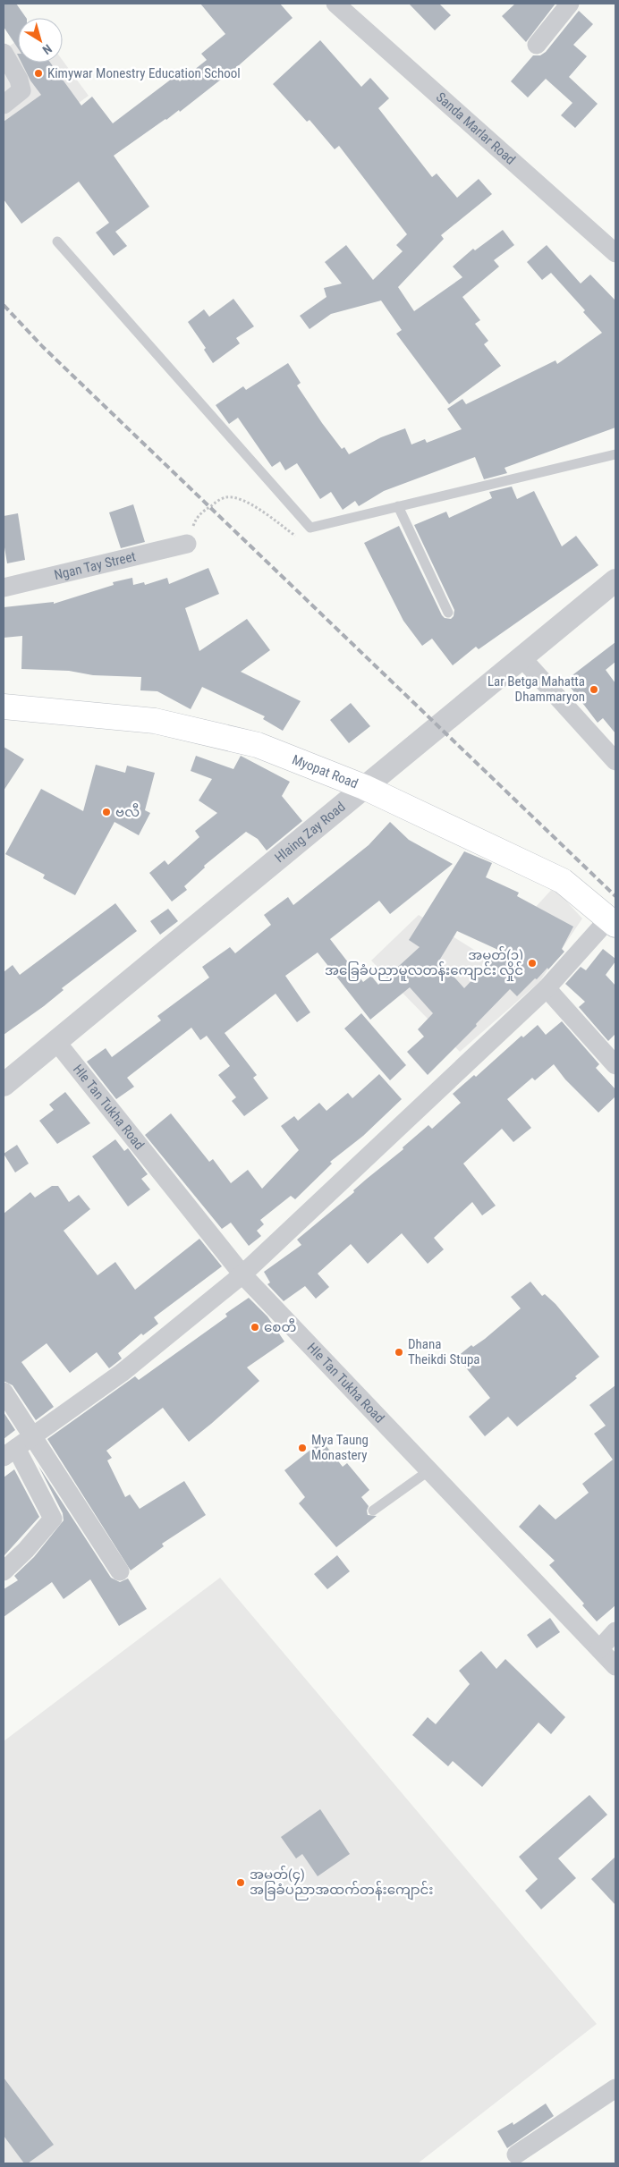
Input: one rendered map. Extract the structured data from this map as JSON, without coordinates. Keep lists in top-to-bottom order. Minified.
{"streets":{"main road":["Myopat Road"],"street":["Sanda Marlar Road","Ngan Tay Street","Hlaing Zay Road","Hle Tan Tukha Road"]},"crossings":[["Myopat Road","Hlaing Zay Road"],["Hlaing Zay Road","Hle Tan Tukha Road"]],"places":["Kimywar Monestry Education School","Lar Betga Mahatta Dhammaryon","ဗလီ","အမှတ်(၁) အခြေခံပညာမူလတန်းကျောင်း လှိုင်","စေတီ","Dhana Theikdi Stupa","Mya Taung Monastery","အမှတ်(၄) အခြခံပညာအထက်တန်းကျောင်း"],"north":"bottom right"}
